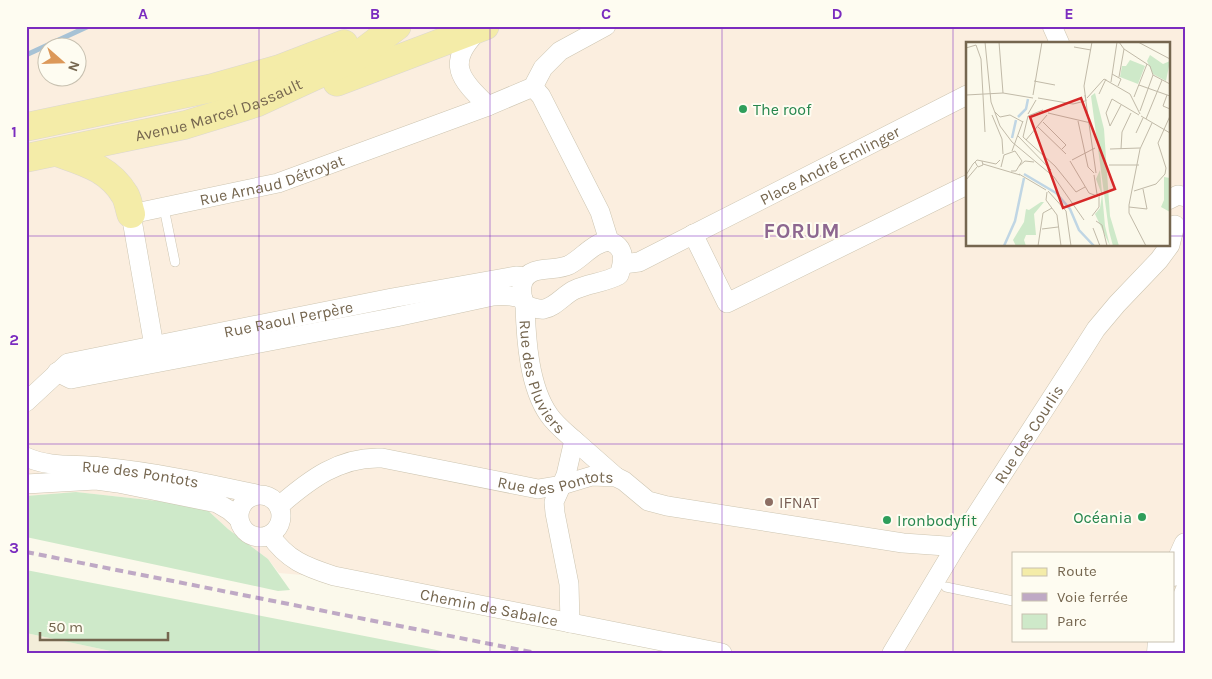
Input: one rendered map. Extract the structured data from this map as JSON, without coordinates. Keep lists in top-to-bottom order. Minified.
{"streets":{"main road":["Avenue Marcel Dassault"],"street":["Place André Emlinger","Rue Arnaud Détroyat","Rue Raoul Perpère","Rue des Pluviers","Rue des Courlis","Rue des Pontots","Chemin de Sabalce"]},"crossings":[["Place André Emlinger","Rue Raoul Perpère"],["Rue Raoul Perpère","Rue des Pluviers"],["Rue des Pluviers","Rue des Pontots"],["Rue des Pluviers","Chemin de Sabalce"],["Rue des Courlis","Rue des Pontots"],["Rue des Pontots","Chemin de Sabalce"]],"districts":["FORUM"],"places":["The roof","IFNAT","Océania","Ironbodyfit"],"legend":["Route","Voie ferrée","Parc"],"scale_bar":"50 m","north":"right","grid":{"columns":["A","B","C","D","E"],"rows":["1","2","3"]}}
